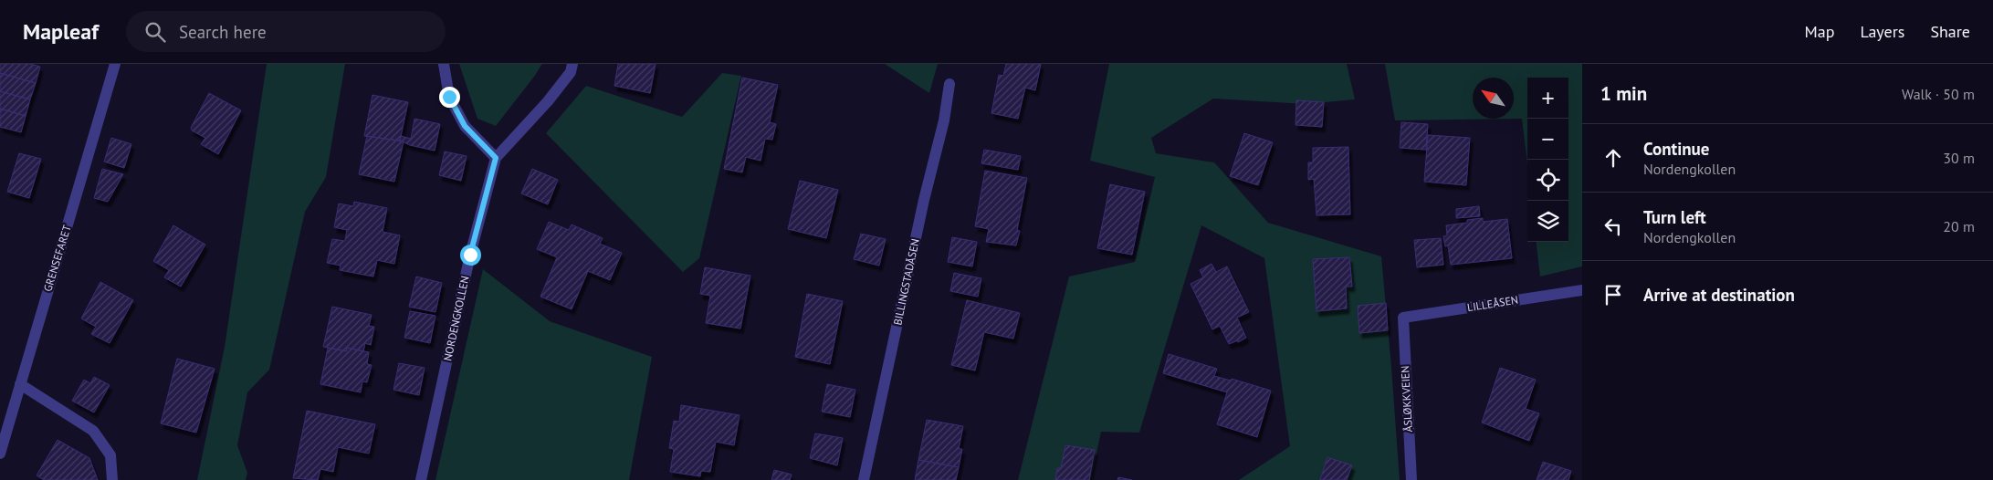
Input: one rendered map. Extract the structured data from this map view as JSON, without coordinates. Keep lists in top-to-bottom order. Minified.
{"streets":{"street":["GRENSEFARET","BILLINGSTADÅSEN","LILLEÅSEN","NORDENGKOLLEN","ÅSLØKKVEIEN"]},"crossings":[["LILLEÅSEN","ÅSLØKKVEIEN"]],"north":"top left","page":{"header":"Mapleaf","search":"Search here","nav":["Map","Layers","Share"],"heading":["1 min","Walk · 50 m"],"map_buttons":["+","−"],"list":[["Continue","Nordengkollen","30 m"],["Turn left","Nordengkollen","20 m"],"Arrive at destination"]}}
